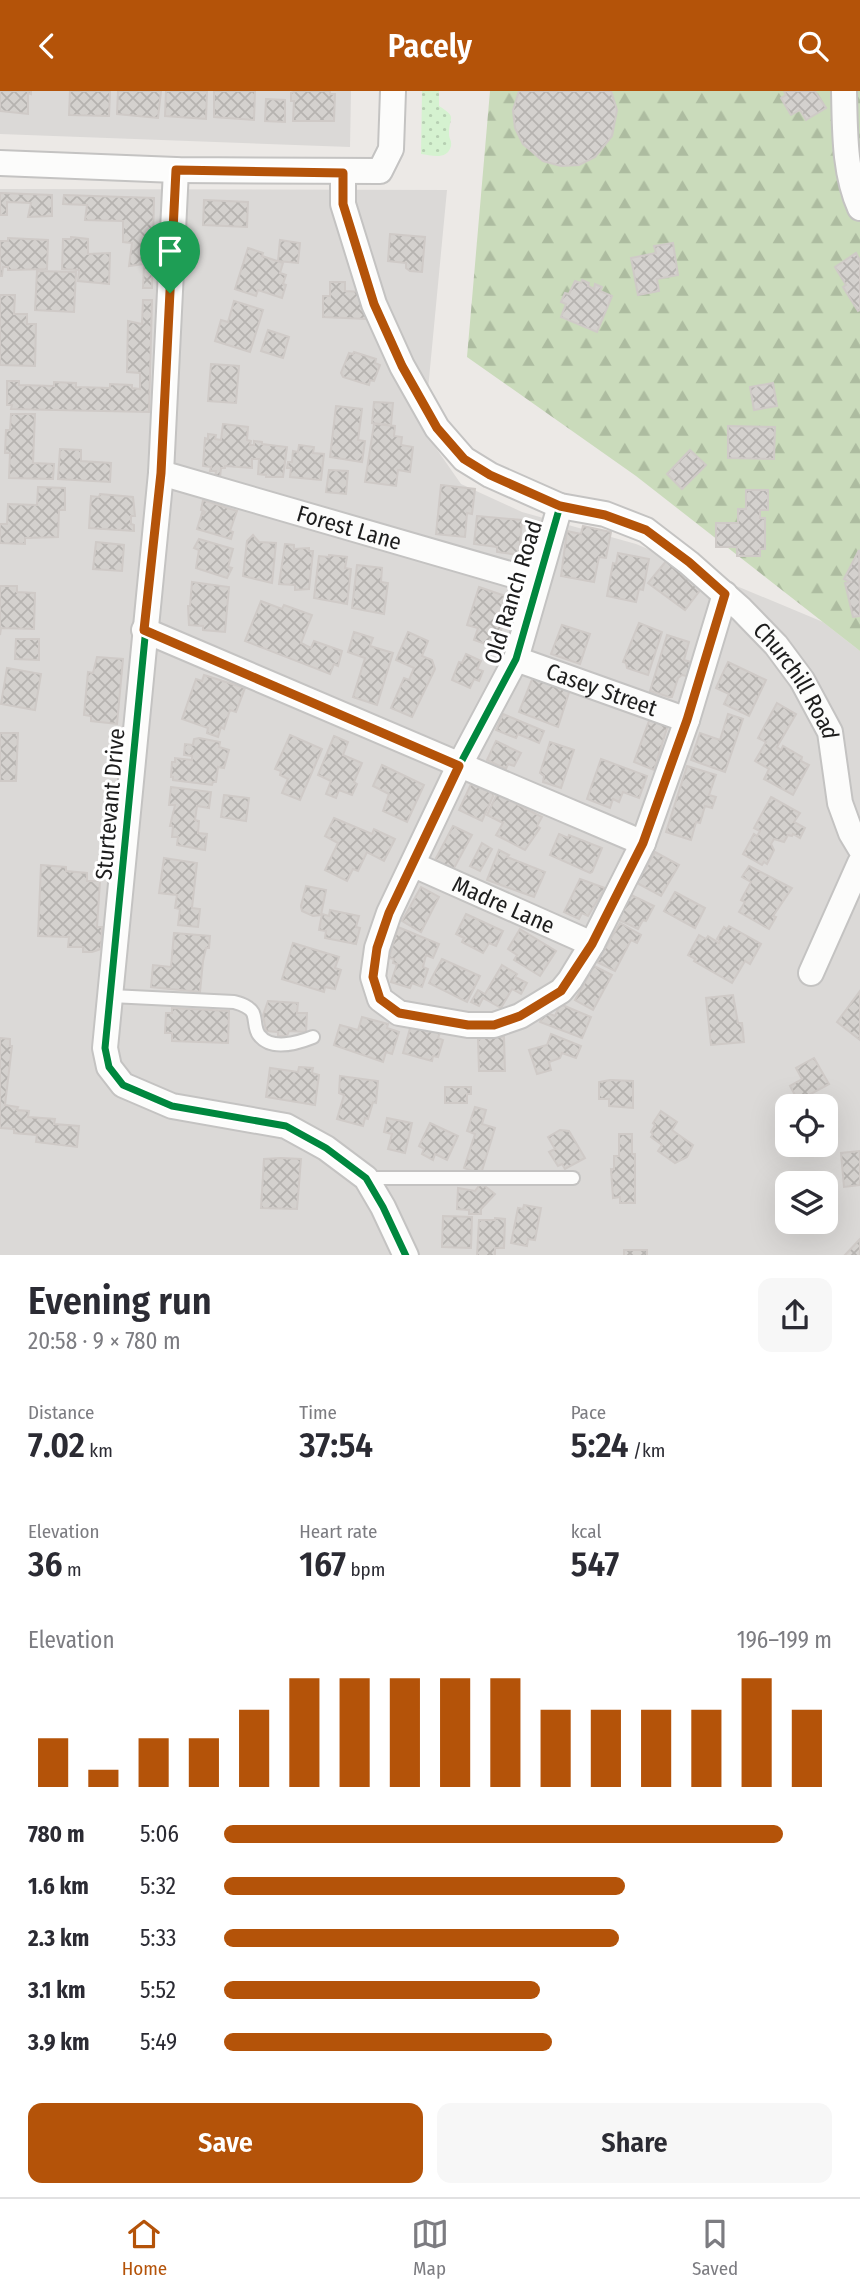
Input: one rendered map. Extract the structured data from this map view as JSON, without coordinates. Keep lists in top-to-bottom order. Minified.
{"streets":{"street":["Forest Lane","Old Ranch Road","Churchill Road","Casey Street","Sturtevant Drive","Madre Lane"]},"crossings":[["Forest Lane","Old Ranch Road"],["Forest Lane","Sturtevant Drive"],["Old Ranch Road","Churchill Road"],["Old Ranch Road","Casey Street"],["Old Ranch Road","Madre Lane"]],"page":{"header":"Pacely","heading":["Evening run","20:58 · 9 × 780 m"],"stats":[["Distance","7.02 km"],["Time","37:54"],["Pace","5:24 /km"],["Elevation","36 m"],["Heart rate","167 bpm"],["kcal","547"]],"chart":["Elevation","196–199 m"],"list":[{"name":"780 m","note":"5:06"},{"name":"1.6 km","note":"5:32"},{"name":"2.3 km","note":"5:33"},{"name":"3.1 km","note":"5:52"},{"name":"3.9 km","note":"5:49"}],"buttons":["Save","Share"],"tabs":["Home","Map","Saved"]}}
